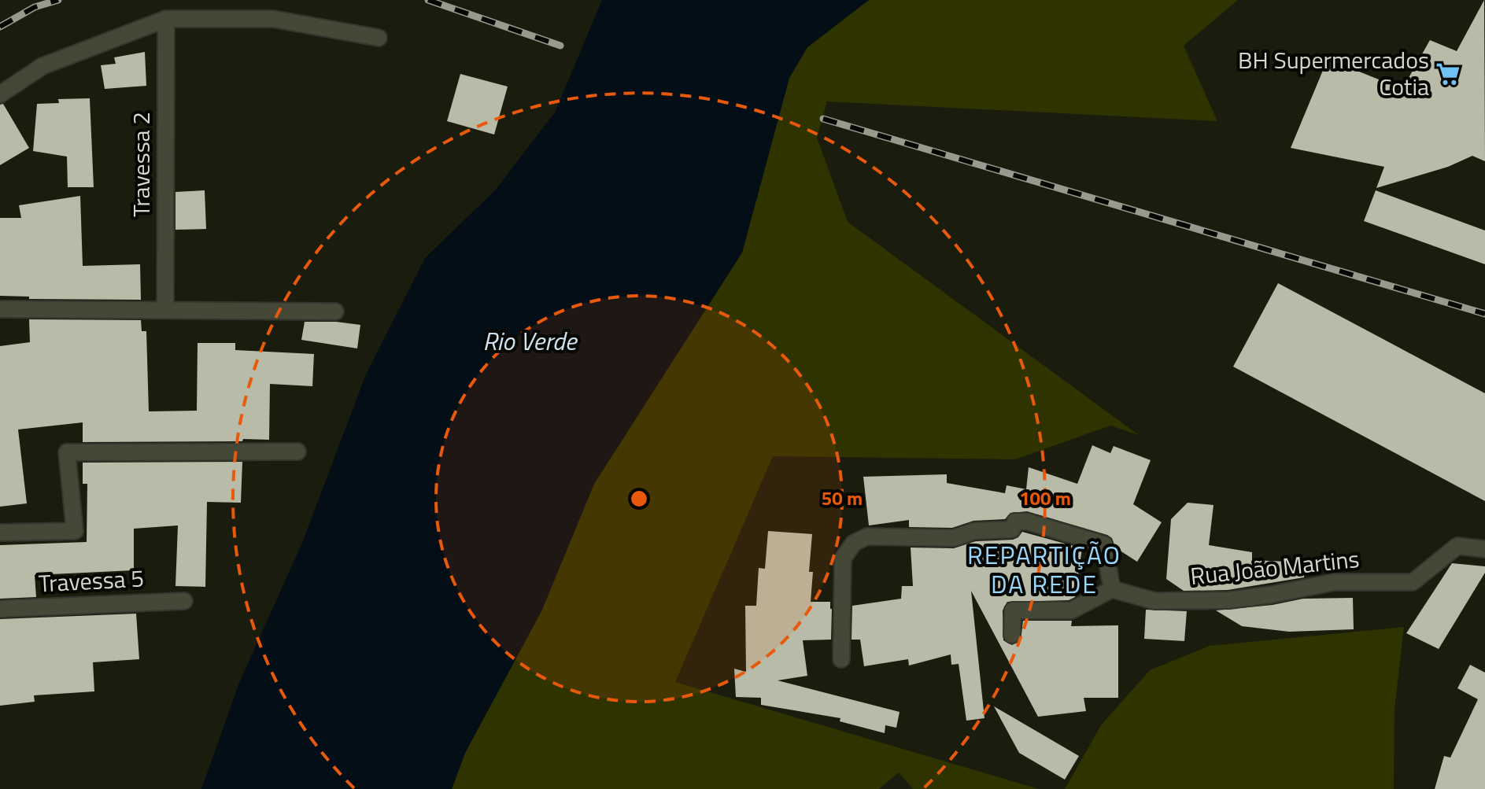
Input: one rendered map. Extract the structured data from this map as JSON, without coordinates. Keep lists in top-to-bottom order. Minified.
{"streets":{"street":["Travessa 2","Rua João Martins","Travessa 5"]},"districts":["REPARTIÇÃO DA REDE"],"water":["Rio Verde"],"places":{"supermarket":["BH Supermercados Cotia"]},"rings":["50 m","100 m"]}
